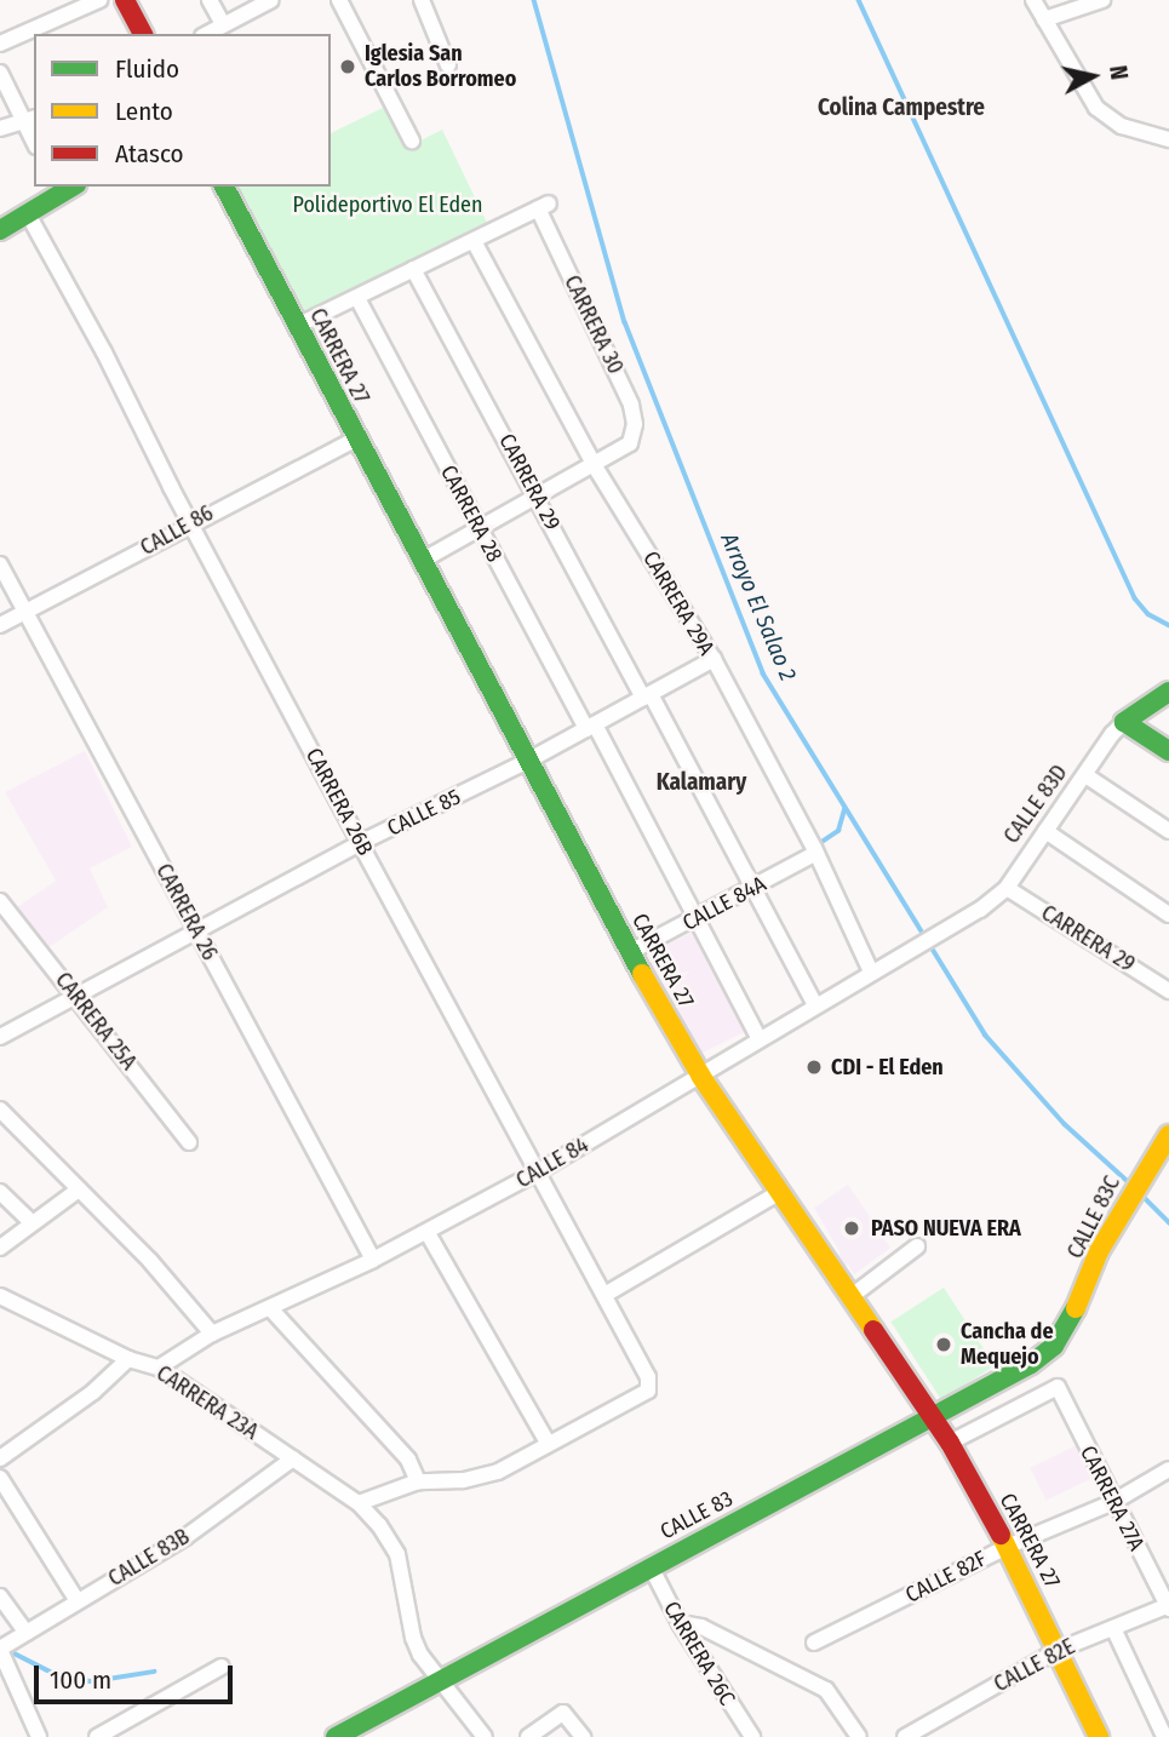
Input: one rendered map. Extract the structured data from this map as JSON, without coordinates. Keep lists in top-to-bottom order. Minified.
{"streets":{"street":["CARRERA 30","CARRERA 27","CARRERA 29","CARRERA 28","CALLE 86","CARRERA 29A","CARRERA 26B","CALLE 83D","CALLE 85","CALLE 84A","CARRERA 26","CARRERA 25A","CALLE 84","CALLE 83C","CARRERA 23A","CARRERA 27A","CALLE 83","CALLE 83B","CALLE 82F","CARRERA 26C","CALLE 82E"]},"crossings":[["CARRERA 30","CARRERA 29A"],["CARRERA 27","CALLE 86"],["CARRERA 27","CALLE 85"],["CARRERA 27","CALLE 84A"],["CARRERA 27","CALLE 84"],["CARRERA 27","CARRERA 27A"],["CARRERA 27","CALLE 83"],["CARRERA 27","CALLE 82F"],["CARRERA 27","CALLE 82E"],["CARRERA 29","CALLE 83D"],["CARRERA 29","CALLE 85"],["CARRERA 29","CALLE 84A"],["CARRERA 29","CALLE 84"],["CARRERA 28","CALLE 85"],["CARRERA 28","CALLE 84A"],["CARRERA 28","CALLE 84"],["CALLE 86","CARRERA 26B"],["CALLE 86","CARRERA 26"],["CARRERA 29A","CALLE 85"],["CARRERA 29A","CALLE 84A"],["CARRERA 29A","CALLE 84"],["CARRERA 26B","CALLE 85"],["CARRERA 26B","CALLE 84"],["CALLE 83D","CALLE 84"],["CALLE 85","CARRERA 26"],["CALLE 85","CARRERA 25A"],["CARRERA 26","CALLE 84"],["CALLE 84","CARRERA 23A"],["CALLE 83C","CALLE 83"],["CARRERA 23A","CALLE 83"],["CARRERA 23A","CALLE 83B"],["CARRERA 27A","CALLE 82F"],["CARRERA 27A","CALLE 82E"],["CALLE 83","CARRERA 26C"]],"districts":["Colina Campestre","Kalamary"],"water":["Arroyo El Salao 2"],"parks":["Polideportivo El Eden"],"places":["Iglesia San Carlos Borromeo","CDI - El Eden","PASO NUEVA ERA","Cancha de Mequejo"],"legend":["Fluido","Lento","Atasco"],"scale_bar":"100 m","north":"right"}
